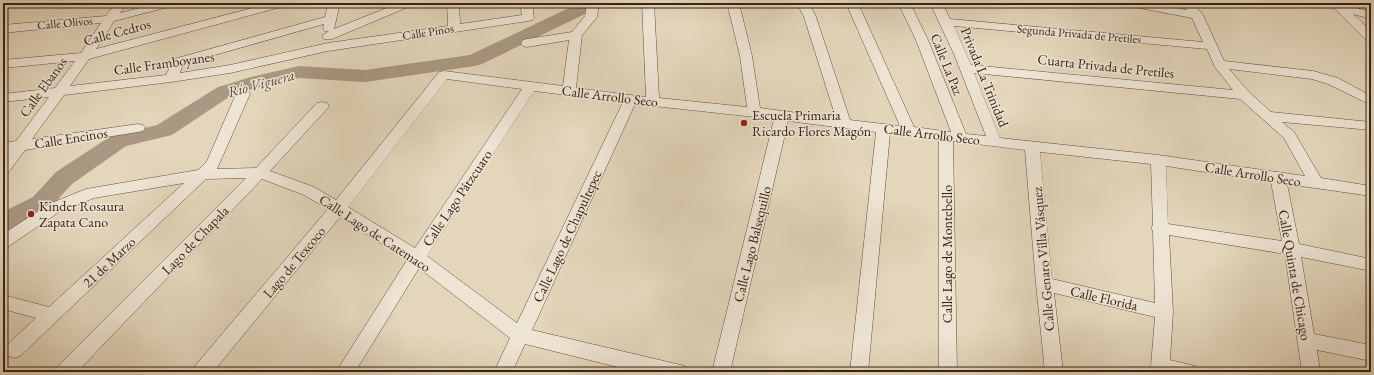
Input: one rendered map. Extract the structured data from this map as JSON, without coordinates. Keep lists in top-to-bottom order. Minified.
{"streets":{"street":["Calle Olivos","Calle Cedros","Calle Pinos","Segunda Privada de Pretiles","Calle Framboyanes","Calle La Paz","Cuarta Privada de Pretiles","Privada La Trinidad","Calle Ebanos","Calle Arrollo Seco","Calle Encinos","Calle Lago Pátzcuaro","Calle Lago de Catemaco","Calle Lago de Chapultepec","Lago de Chapala","Calle Lago Balsequillo","Calle Lago de Montebello","Calle Genaro Villa Vásquez","21 de Marzo","Lago de Texcoco","Calle Quinta de Chicago","Calle Florida"]},"crossings":[["Calle Olivos","Calle Ebanos"],["Calle Cedros","Calle Ebanos"],["Calle Pinos","Calle Framboyanes"],["Segunda Privada de Pretiles","Privada La Trinidad"],["Calle Framboyanes","Calle Ebanos"],["Calle La Paz","Calle Arrollo Seco"],["Calle La Paz","Calle Lago de Montebello"],["Cuarta Privada de Pretiles","Privada La Trinidad"],["Privada La Trinidad","Calle Arrollo Seco"],["Calle Ebanos","Calle Encinos"],["Calle Arrollo Seco","Calle Lago Pátzcuaro"],["Calle Arrollo Seco","Calle Lago de Chapultepec"],["Calle Arrollo Seco","Calle Lago Balsequillo"],["Calle Arrollo Seco","Calle Lago de Montebello"],["Calle Arrollo Seco","Calle Genaro Villa Vásquez"],["Calle Arrollo Seco","Lago de Texcoco"],["Calle Arrollo Seco","Calle Quinta de Chicago"],["Calle Lago Pátzcuaro","Calle Lago de Catemaco"],["Calle Lago de Catemaco","Calle Lago de Chapultepec"],["Calle Lago de Catemaco","Lago de Chapala"],["Calle Lago de Catemaco","21 de Marzo"],["Calle Lago de Catemaco","Lago de Texcoco"],["Calle Genaro Villa Vásquez","Calle Florida"]],"water":["Río Viguera"],"places":["Escuela Primaria Ricardo Flores Magón","Kinder Rosaura Zapata Cano"]}
